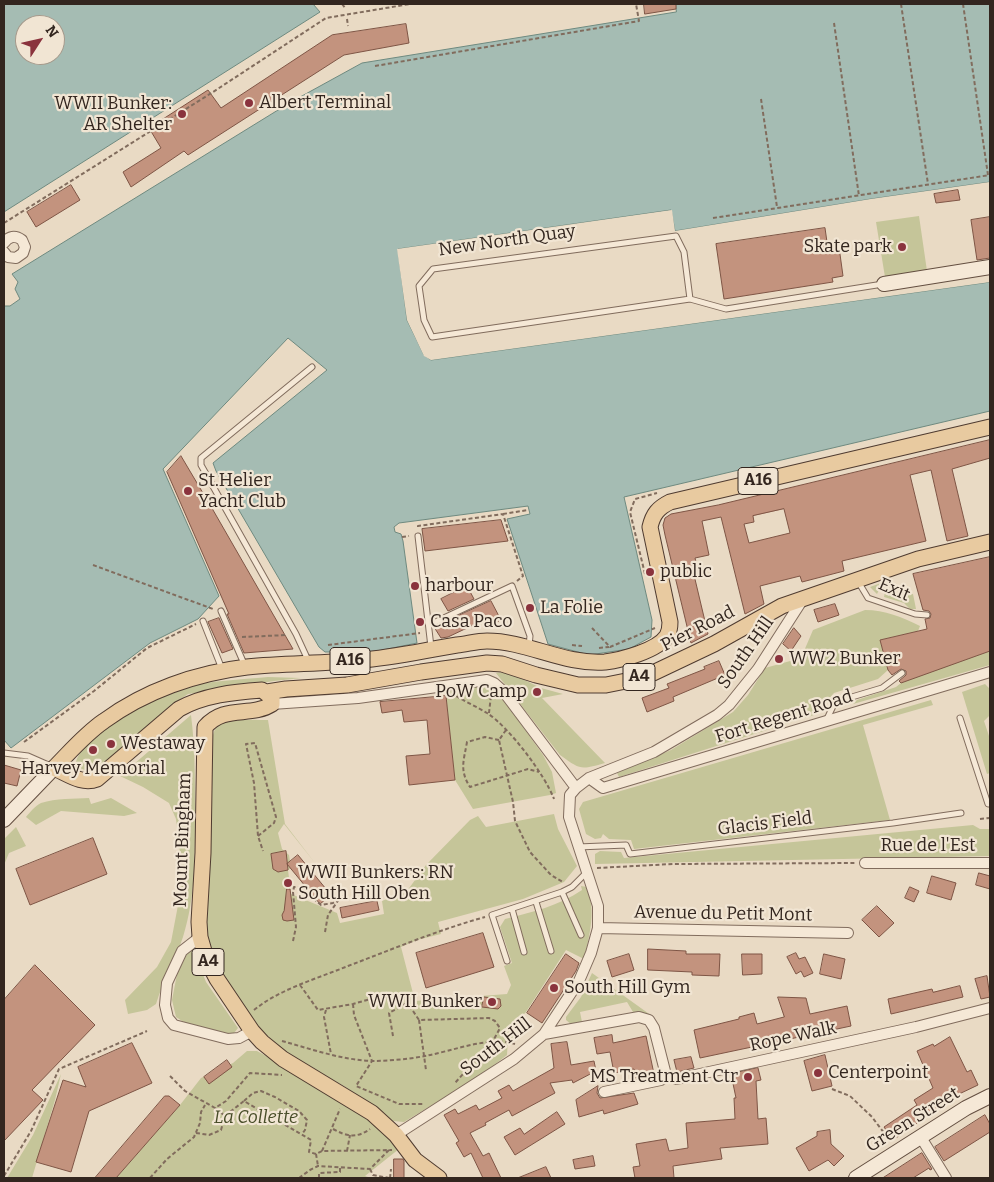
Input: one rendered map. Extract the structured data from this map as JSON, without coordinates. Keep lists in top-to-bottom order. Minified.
{"streets":{"main road":["A16","Pier Road","A4","Mount Bingham"],"street":["New North Quay","South Hill","Fort Regent Road","Rue de l'Est","Avenue du Petit Mont","Rope Walk","Green Street"],"lane":["Exit","Glacis Field"]},"crossings":[["Exit","Pier Road"],["Pier Road","South Hill"],["Pier Road","Mount Bingham"],["South Hill","Fort Regent Road"],["South Hill","Glacis Field"],["South Hill","Mount Bingham"],["South Hill","Avenue du Petit Mont"]],"parks":["La Collette"],"places":["Albert Terminal","WWII Bunker: AR Shelter","Skate park","St.Helier Yacht Club","public","harbour","La Folie","Casa Paco","WW2 Bunker","PoW Camp","Westaway","Harvey Memorial","WWII Bunkers: RN South Hill Oben","South Hill Gym","WWII Bunker","Centerpoint","MS Treatment Ctr"],"north":"top right"}
